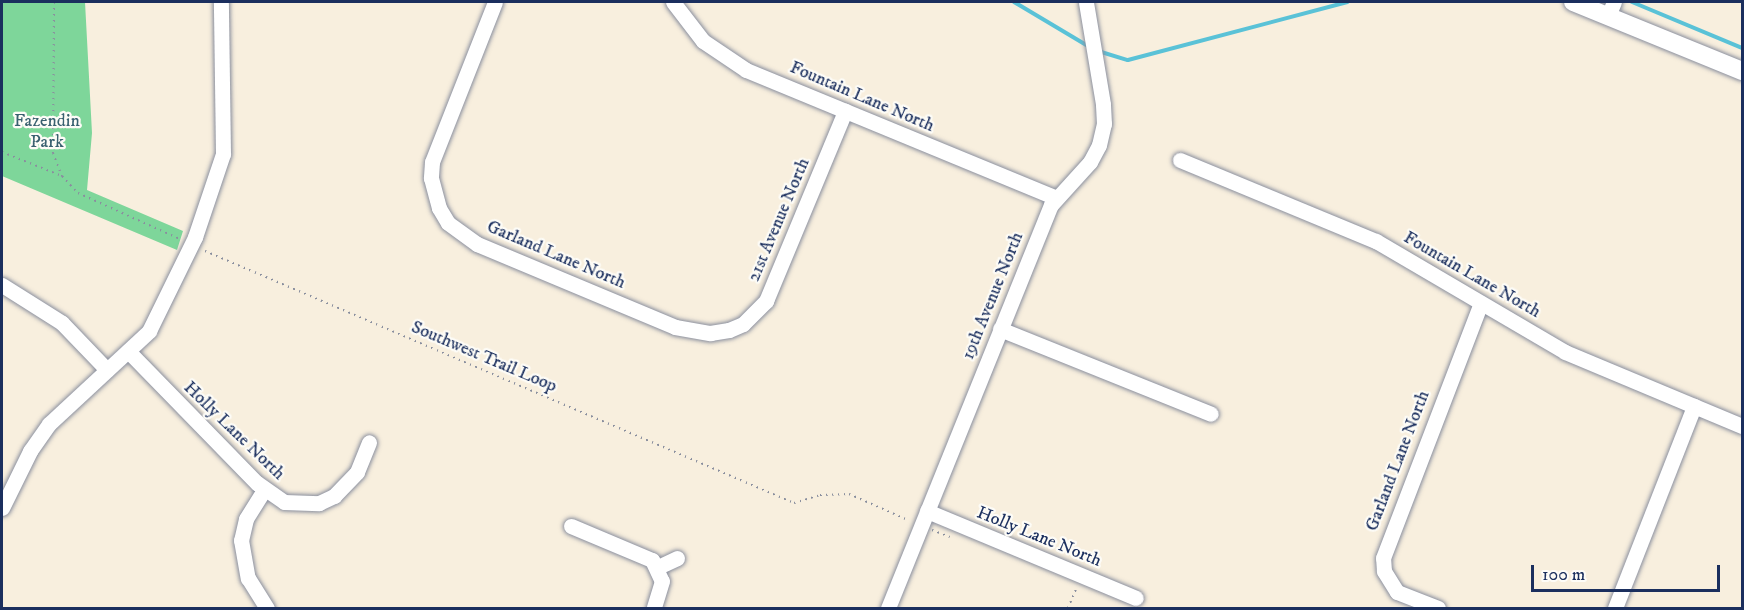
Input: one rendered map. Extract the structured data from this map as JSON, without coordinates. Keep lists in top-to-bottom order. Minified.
{"streets":{"street":["Fountain Lane North","21st Avenue North","Garland Lane North","19th Avenue North","Holly Lane North"],"path":["Southwest Trail Loop"]},"crossings":[["Fountain Lane North","21st Avenue North"],["Fountain Lane North","Garland Lane North"],["Fountain Lane North","19th Avenue North"],["21st Avenue North","Garland Lane North"],["19th Avenue North","Holly Lane North"]],"parks":["Fazendin Park"],"scale_bar":"100 m"}
